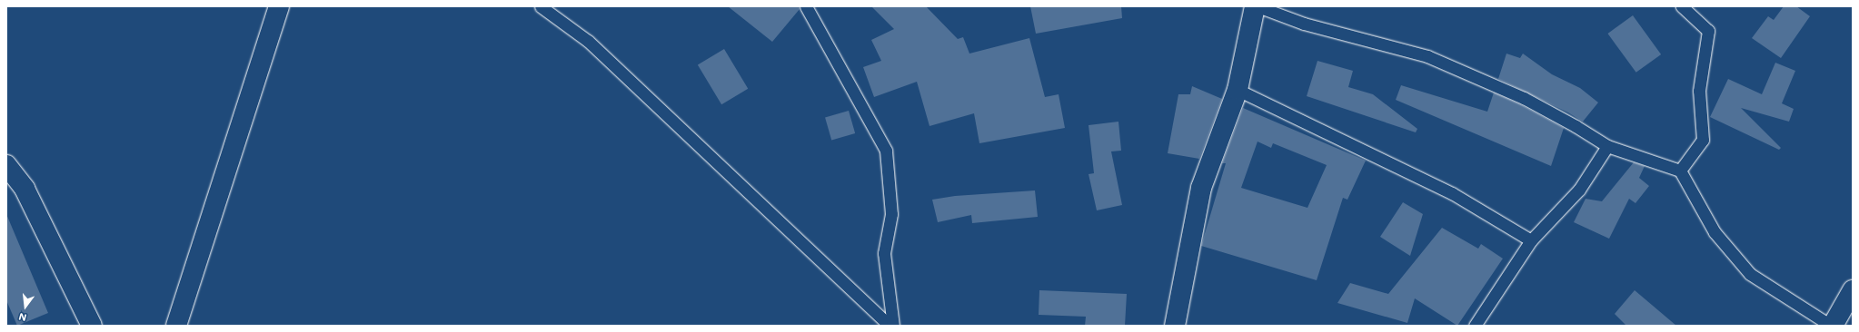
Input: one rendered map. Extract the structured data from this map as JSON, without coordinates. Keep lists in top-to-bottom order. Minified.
{"north":"bottom"}
